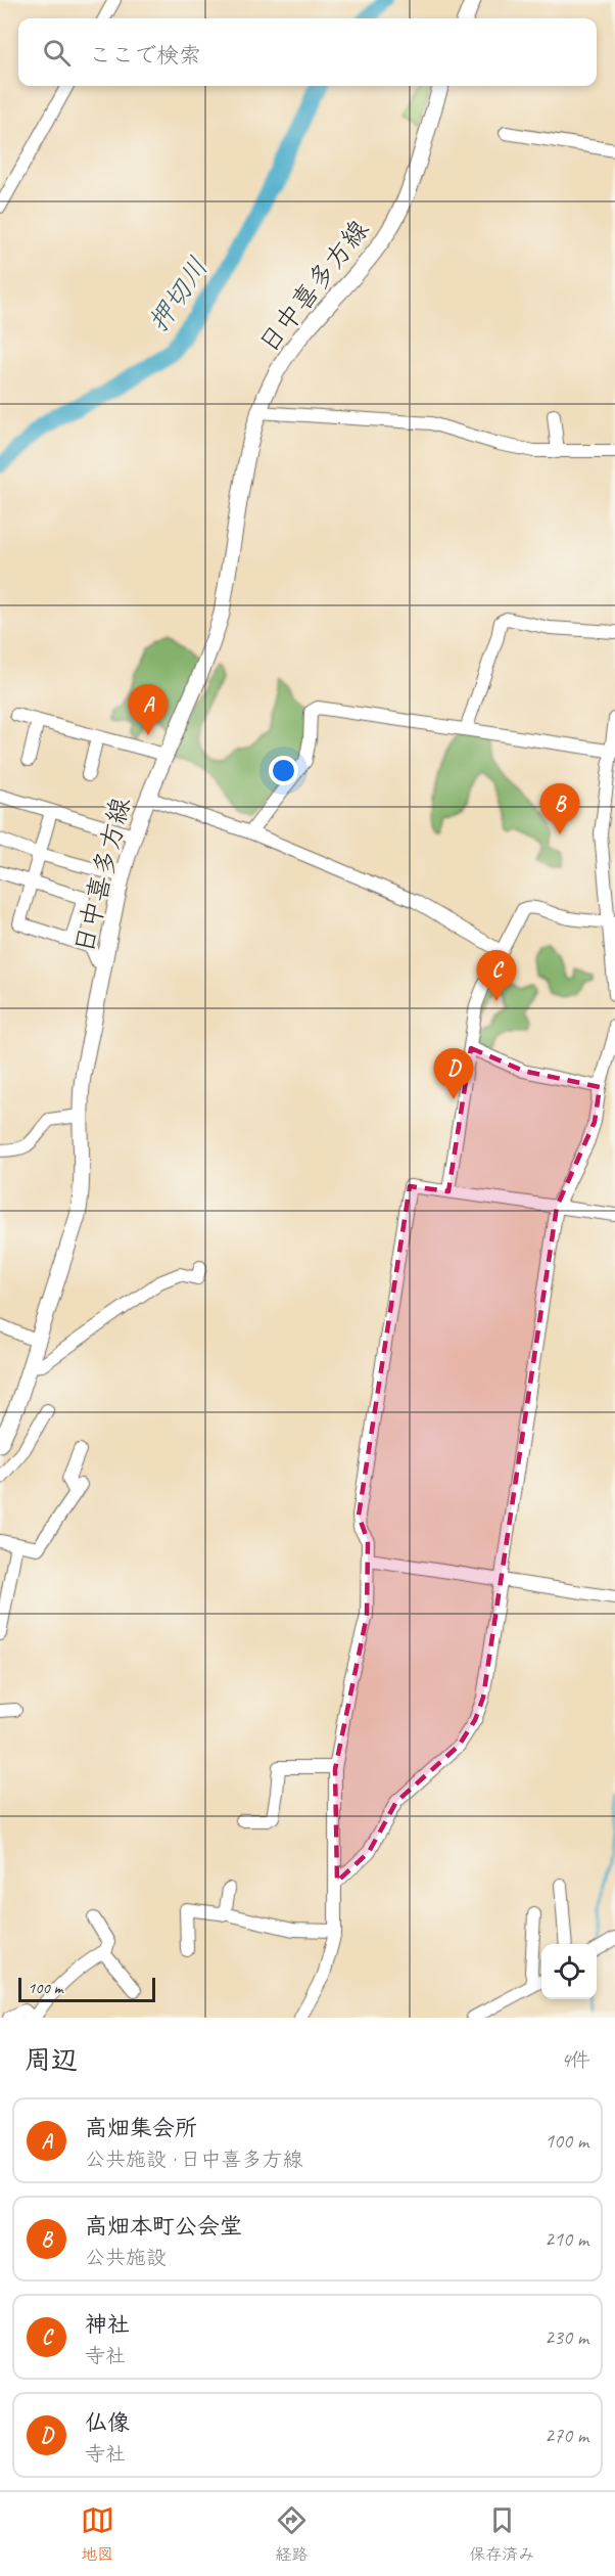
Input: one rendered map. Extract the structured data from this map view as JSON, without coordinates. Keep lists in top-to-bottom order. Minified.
{"streets":{"main road":["日中喜多方線"]},"water":["押切川"],"scale_bar":"100 m","page":{"search":"ここで検索","pins":["A","B","C","D"],"scale":"100 m","heading":["周辺","4件"],"list":[{"mark":"A","name":"高畑集会所","note":"公共施設 · 日中喜多方線","value":"100 m"},{"mark":"B","name":"高畑本町公会堂","note":"公共施設","value":"210 m"},{"mark":"C","name":"神社","note":"寺社","value":"230 m"},{"mark":"D","name":"仏像","note":"寺社","value":"270 m"}],"nav":["地図","経路","保存済み"]}}
